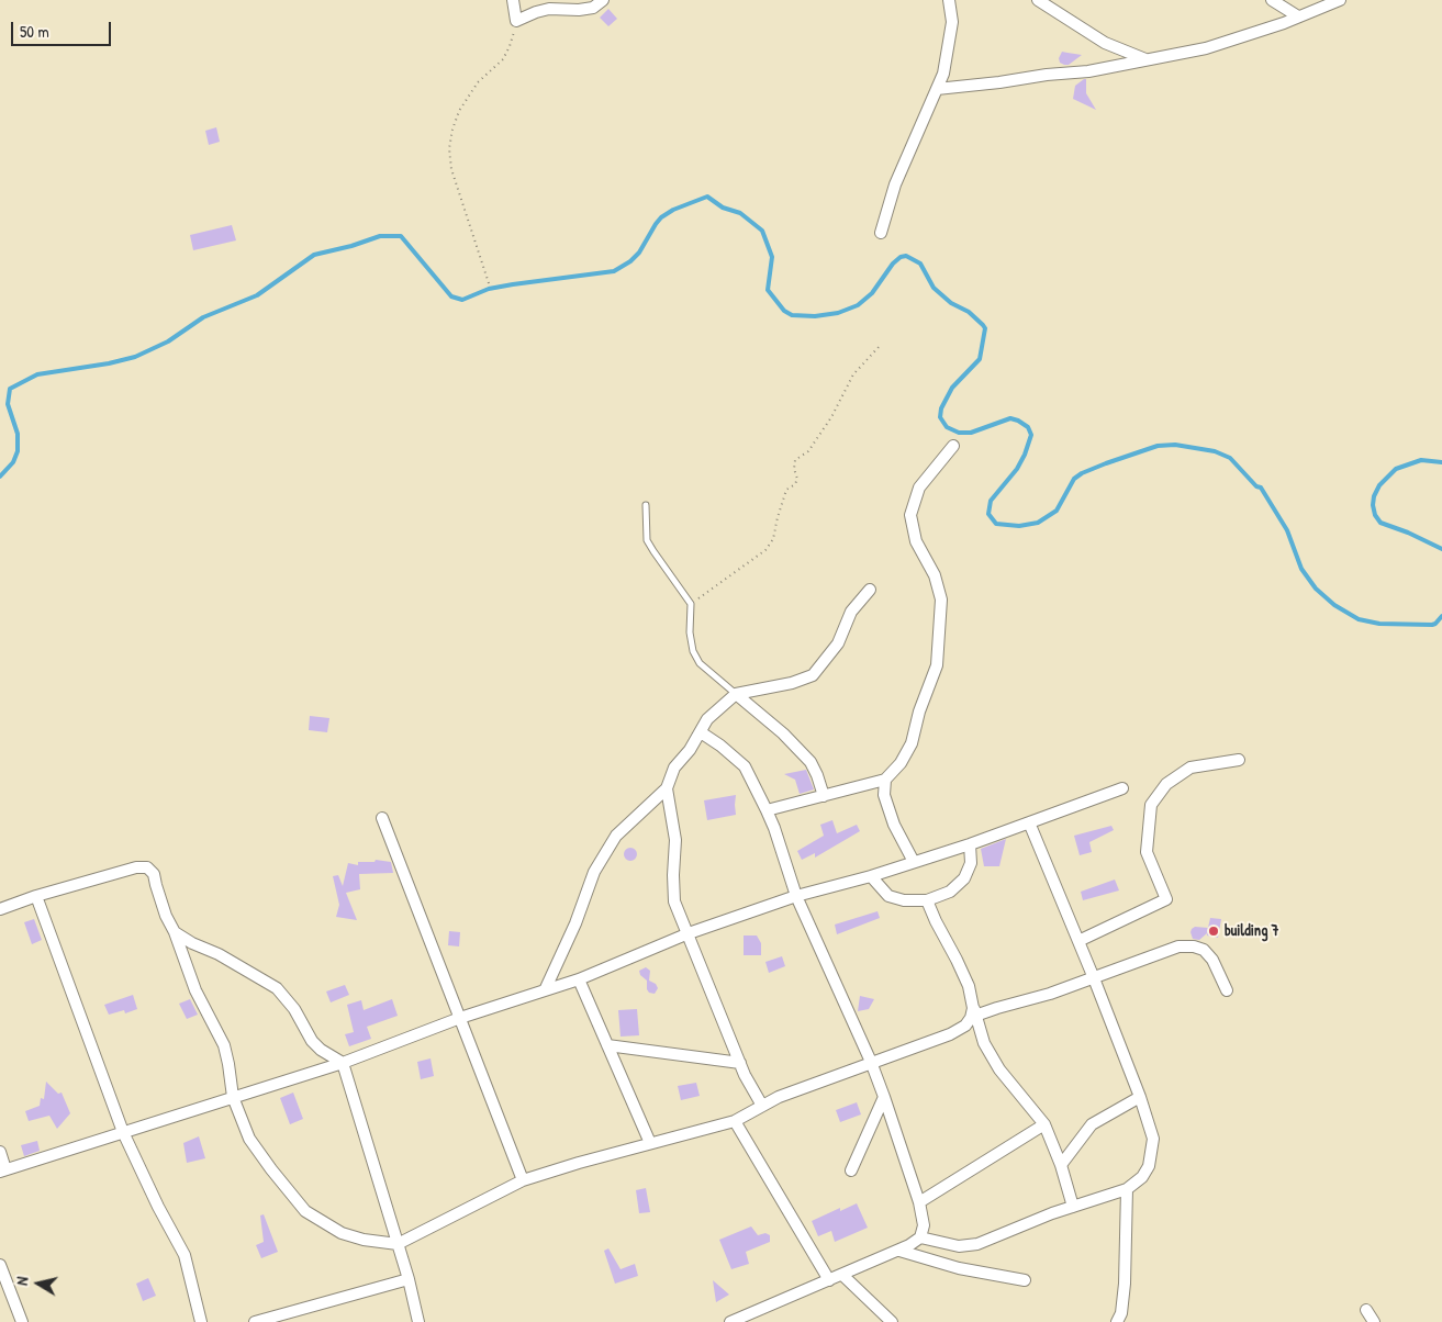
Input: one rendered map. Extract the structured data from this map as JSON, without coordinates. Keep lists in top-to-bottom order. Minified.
{"places":["building 7"],"scale_bar":"50 m","north":"left"}
